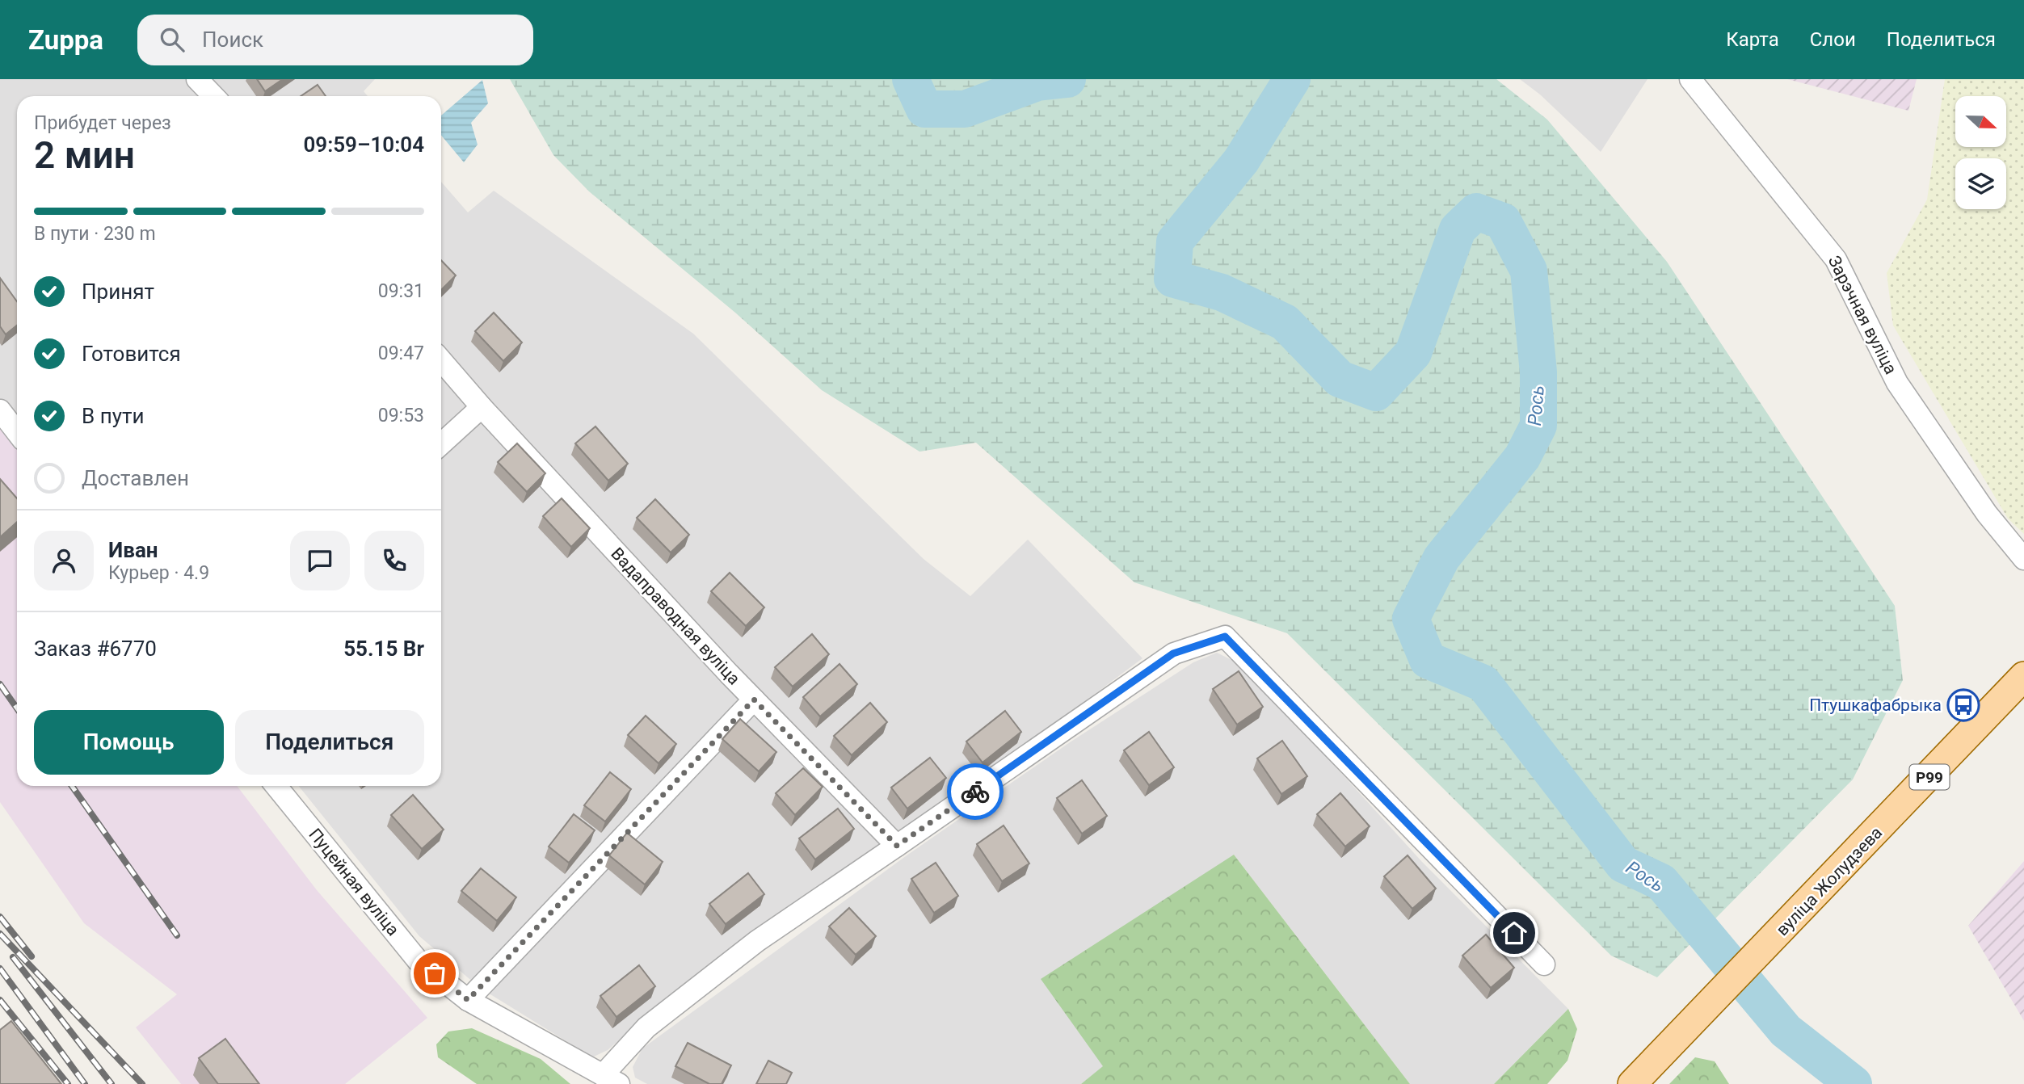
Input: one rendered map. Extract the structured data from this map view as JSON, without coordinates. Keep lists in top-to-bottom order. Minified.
{"streets":{"main road":["Р99","вуліца Жолудзева"],"street":["Зарэчная вуліца","Вадаправодная вуліца","Пуцейная вуліца"]},"water":["Рось"],"places":{"bus stop":["Птушкафабрыка"]},"north":"right","page":{"header":"Zuppa","search":"Поиск","nav":["Карта","Слои","Поделиться"],"heading":["2 мин","Прибудет через","09:59–10:04"],"panel":["Иван","Курьер · 4.9","Заказ #6770","55.15 Br"],"bar":"В пути · 230 m","list":[["Принят","09:31"],["Готовится","09:47"],["В пути","09:53"],"Доставлен"],"buttons":["Помощь","Поделиться"]}}
